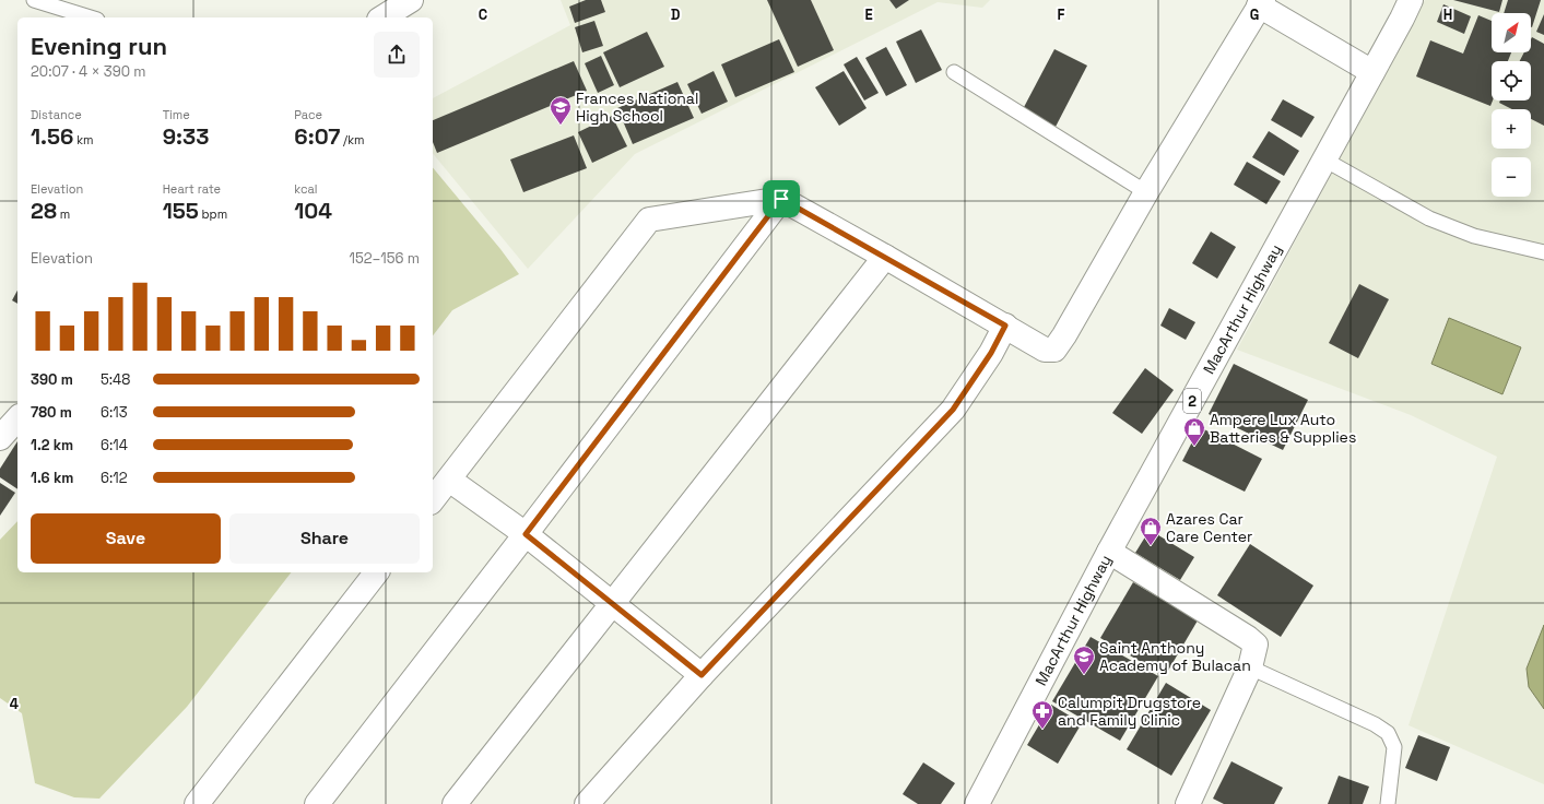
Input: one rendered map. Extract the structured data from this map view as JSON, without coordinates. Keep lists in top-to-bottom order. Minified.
{"streets":{"main road":["MacArthur Highway","2"]},"places":{"school or university":["Frances National High School","Saint Anthony Academy of Bulacan"],"shop":["Ampere Lux Auto Batteries & Supplies","Azares Car Care Center"],"pharmacy":["Calumpit Drugstore and Family Clinic"]},"north":"top right","page":{"map_buttons":["+","−"],"heading":["Evening run","20:07 · 4 × 390 m"],"stats":[["Distance","1.56 km"],["Time","9:33"],["Pace","6:07 /km"],["Elevation","28 m"],["Heart rate","155 bpm"],["kcal","104"]],"chart":["Elevation","152–156 m"],"list":[{"name":"390 m","note":"5:48"},{"name":"780 m","note":"6:13"},{"name":"1.2 km","note":"6:14"},{"name":"1.6 km","note":"6:12"}],"buttons":["Save","Share"]},"grid":{"columns":["C","D","E","F","G","H"],"rows":["4"]}}
